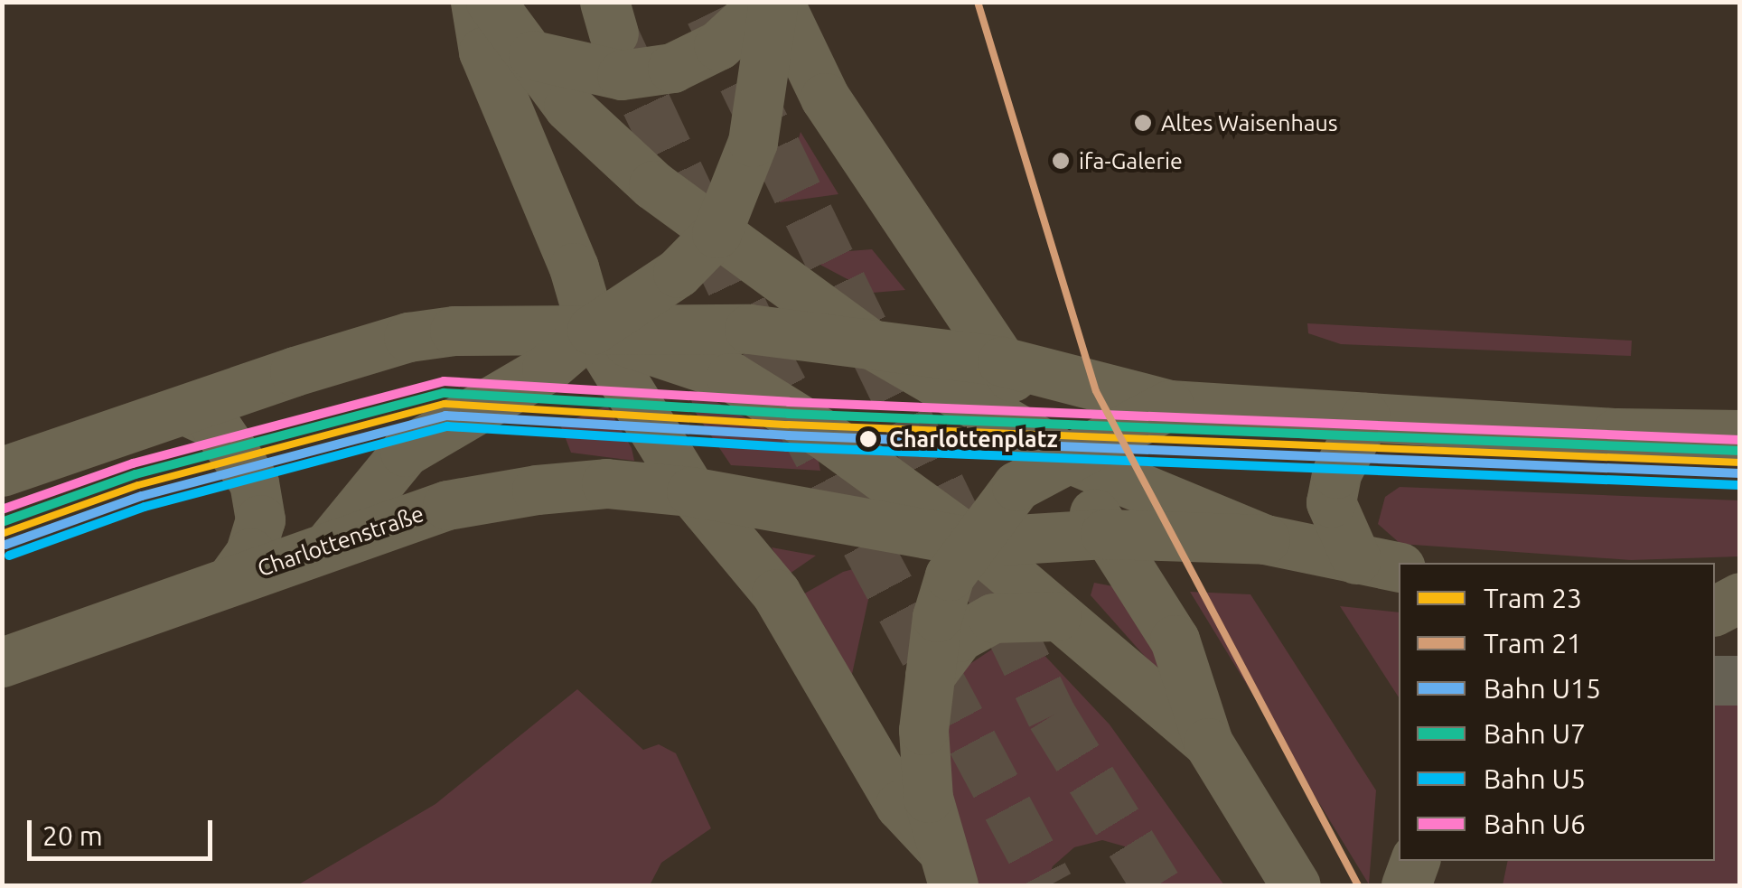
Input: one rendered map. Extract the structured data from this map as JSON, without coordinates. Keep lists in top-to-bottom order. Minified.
{"streets":{"main road":["Charlottenstraße"]},"places":["Altes Waisenhaus","ifa-Galerie","Charlottenplatz"],"lines":["tram line 21","rail line U6","rail line U7","tram line 23","rail line U15","rail line U5"],"legend":["Tram 23","Tram 21","Bahn U15","Bahn U7","Bahn U5","Bahn U6"],"scale_bar":"20 m"}
